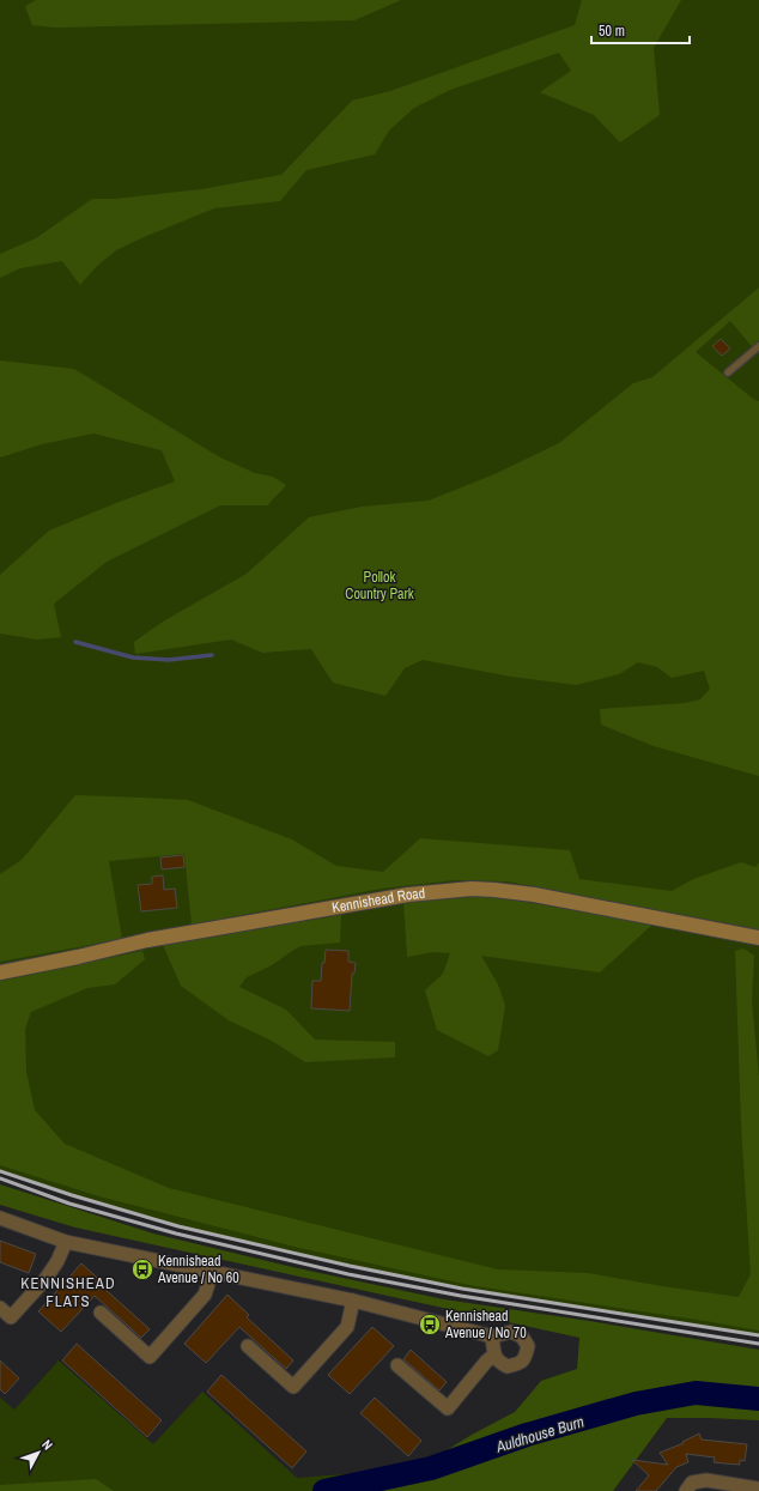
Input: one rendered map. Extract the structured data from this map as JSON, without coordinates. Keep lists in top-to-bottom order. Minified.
{"streets":{"street":["Kennishead Road"]},"districts":["KENNISHEAD FLATS"],"water":["Auldhouse Burn"],"parks":["Pollok Country Park"],"places":{"bus stop":["Kennishead Avenue / No 60","Kennishead Avenue / No 70"]},"scale_bar":"50 m","north":"top right"}
